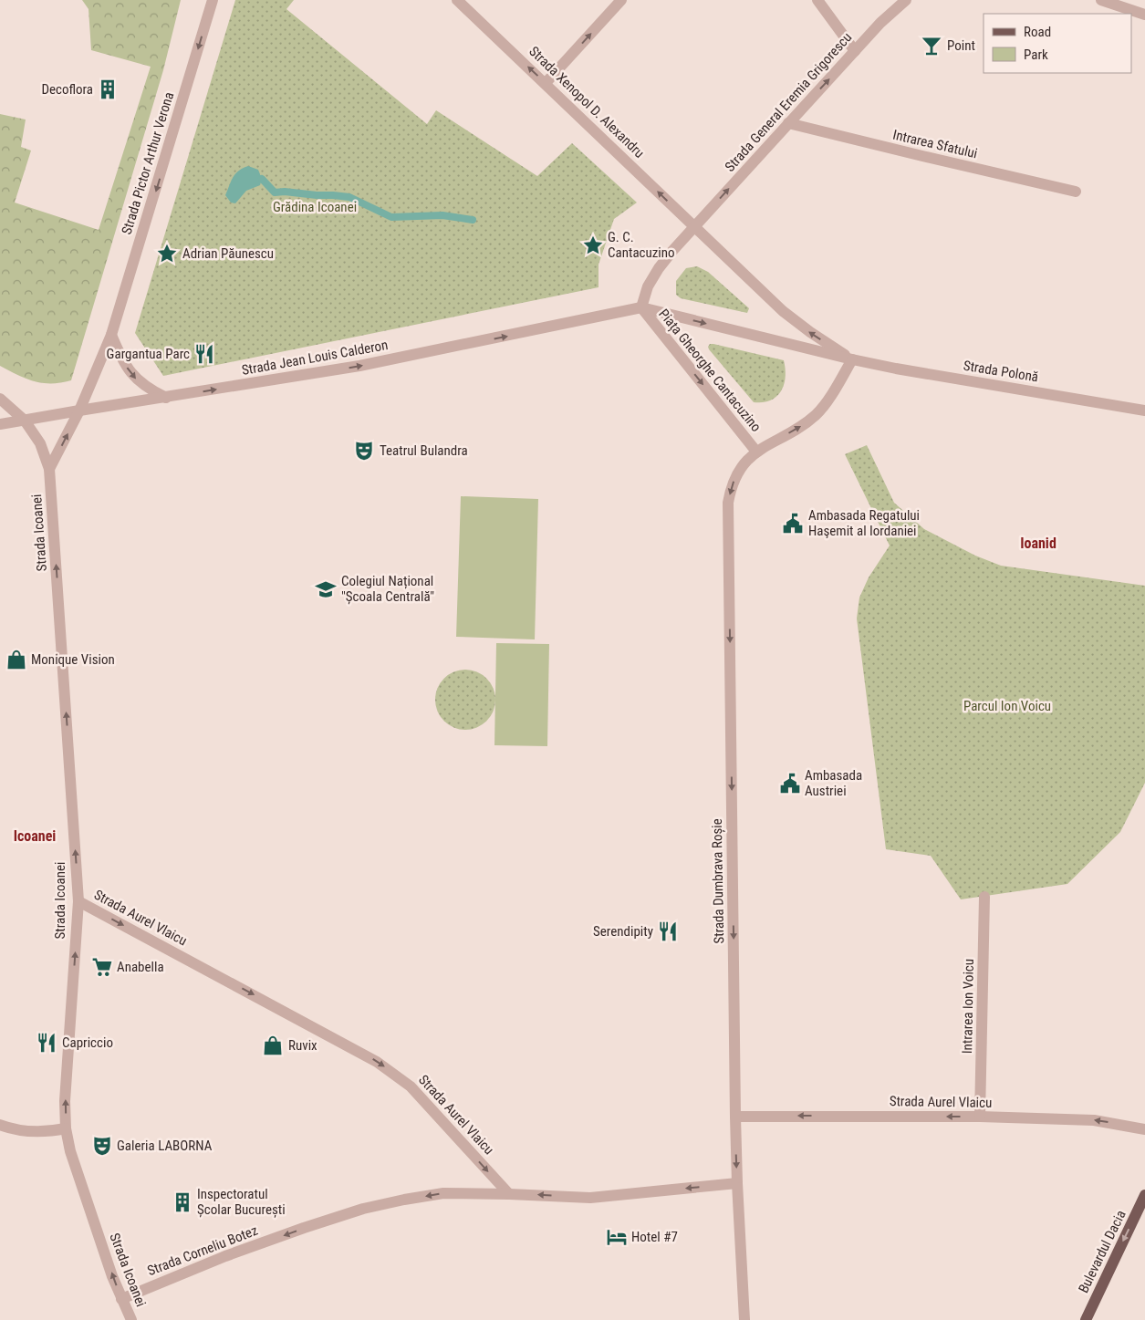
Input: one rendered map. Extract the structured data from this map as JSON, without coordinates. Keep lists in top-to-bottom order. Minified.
{"streets":{"main road":["Bulevardul Dacia"],"street":["Strada Xenopol D. Alexandru","Strada General Eremia Grigorescu","Intrarea Sfatului","Strada Pictor Arthur Verona","Strada Jean Louis Calderon","Piața Gheorghe Cantacuzino","Strada Polonă","Strada Icoanei","Strada Dumbrava Roșie","Strada Aurel Vlaicu","Intrarea Ion Voicu","Strada Corneliu Botez"]},"crossings":[["Strada Xenopol D. Alexandru","Strada General Eremia Grigorescu"],["Strada Xenopol D. Alexandru","Piața Gheorghe Cantacuzino"],["Strada General Eremia Grigorescu","Intrarea Sfatului"],["Strada General Eremia Grigorescu","Piața Gheorghe Cantacuzino"],["Strada Pictor Arthur Verona","Strada Jean Louis Calderon"],["Strada Jean Louis Calderon","Piața Gheorghe Cantacuzino"],["Strada Jean Louis Calderon","Strada Icoanei"],["Piața Gheorghe Cantacuzino","Strada Polonă"],["Piața Gheorghe Cantacuzino","Strada Dumbrava Roșie"],["Strada Icoanei","Strada Aurel Vlaicu"],["Strada Icoanei","Strada Corneliu Botez"],["Strada Dumbrava Roșie","Strada Aurel Vlaicu"],["Strada Aurel Vlaicu","Intrarea Ion Voicu"],["Strada Aurel Vlaicu","Strada Corneliu Botez"]],"one_way":["Strada Xenopol D. Alexandru","Strada General Eremia Grigorescu","Strada Pictor Arthur Verona","Strada Jean Louis Calderon","Piața Gheorghe Cantacuzino","Strada Icoanei","Strada Dumbrava Roșie","Strada Corneliu Botez","Bulevardul Dacia"],"districts":["Ioanid","Icoanei"],"parks":["Grădina Icoanei","Parcul Ion Voicu"],"places":{"bar":["Point"],"building":["Decoflora","Inspectoratul Școlar București"],"place":["G. C. Cantacuzino","Adrian Păunescu"],"restaurant":["Gargantua Parc","Serendipity","Capriccio"],"theatre":["Teatrul Bulandra","Galeria LABORNA"],"public building":["Ambasada Regatului Haşemit al Iordaniei","Ambasada Austriei"],"school or university":["Colegiul Național \"Școala Centrală\""],"shop":["Monique Vision","Ruvix"],"supermarket":["Anabella"],"hotel":["Hotel #7"]},"legend":["Road","Park"]}
